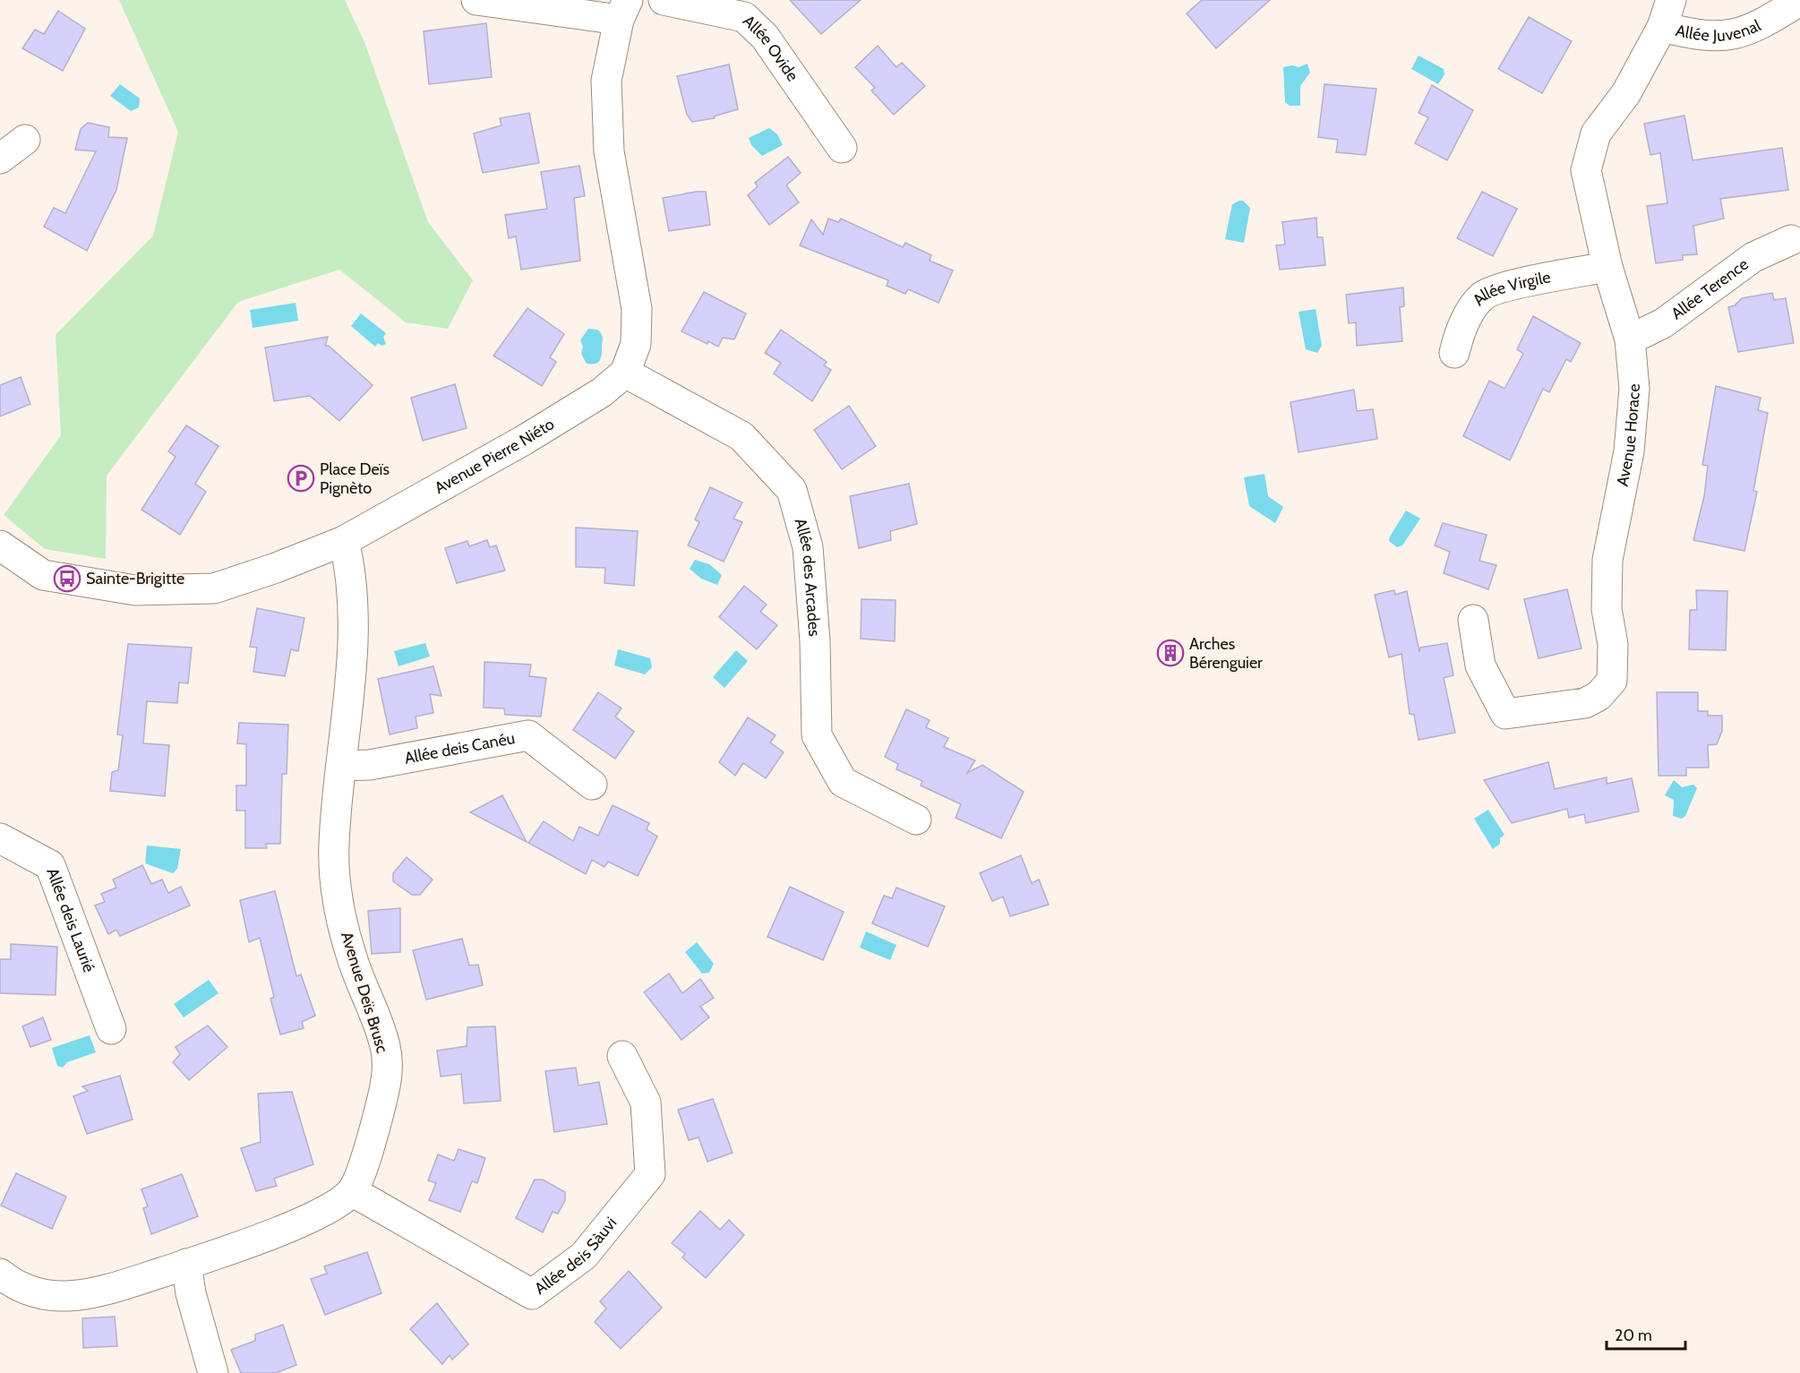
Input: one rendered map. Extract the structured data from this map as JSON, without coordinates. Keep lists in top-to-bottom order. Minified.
{"streets":{"street":["Allée Juvenal","Allée Ovide","Allée Terence","Allée Virgile","Avenue Horace","Avenue Pierre Niéto","Allée des Arcades","Allée deis Canéu","Allée deis Laurié","Avenue Deïs Brusc","Allée deis Sàuvi"]},"crossings":[["Allée Juvenal","Avenue Horace"],["Allée Terence","Avenue Horace"],["Allée Virgile","Avenue Horace"],["Avenue Pierre Niéto","Allée des Arcades"],["Avenue Pierre Niéto","Avenue Deïs Brusc"],["Allée deis Canéu","Avenue Deïs Brusc"],["Avenue Deïs Brusc","Allée deis Sàuvi"]],"places":{"parking":["Place Deïs Pignèto"],"bus stop":["Sainte-Brigitte"],"building":["Arches Bérenguier"]},"scale_bar":"20 m"}
